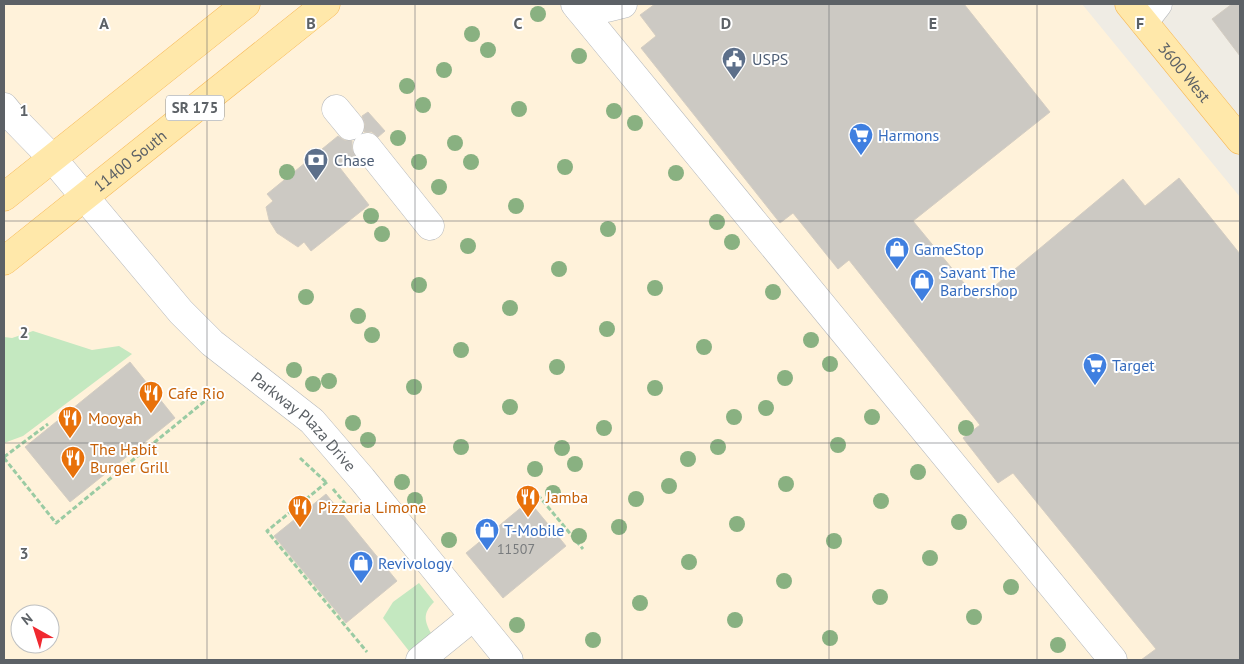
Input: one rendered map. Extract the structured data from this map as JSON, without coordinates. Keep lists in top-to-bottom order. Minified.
{"streets":{"main road":["3600 West","SR 175","11400 South"],"street":["Parkway Plaza Drive"]},"crossings":[["SR 175","Parkway Plaza Drive"],["11400 South","Parkway Plaza Drive"]],"places":{"public building":["USPS"],"supermarket":["Harmons","Target"],"bank":["Chase"],"shop":["GameStop","Savant The Barbershop","T-Mobile","Revivology"],"restaurant":["Cafe Rio","Mooyah","The Habit Burger Grill","Jamba","Pizzaria Limone"]},"house_numbers":["11507"],"north":"top left","grid":{"columns":["A","B","C","D","E","F"],"rows":["1","2","3"]}}
